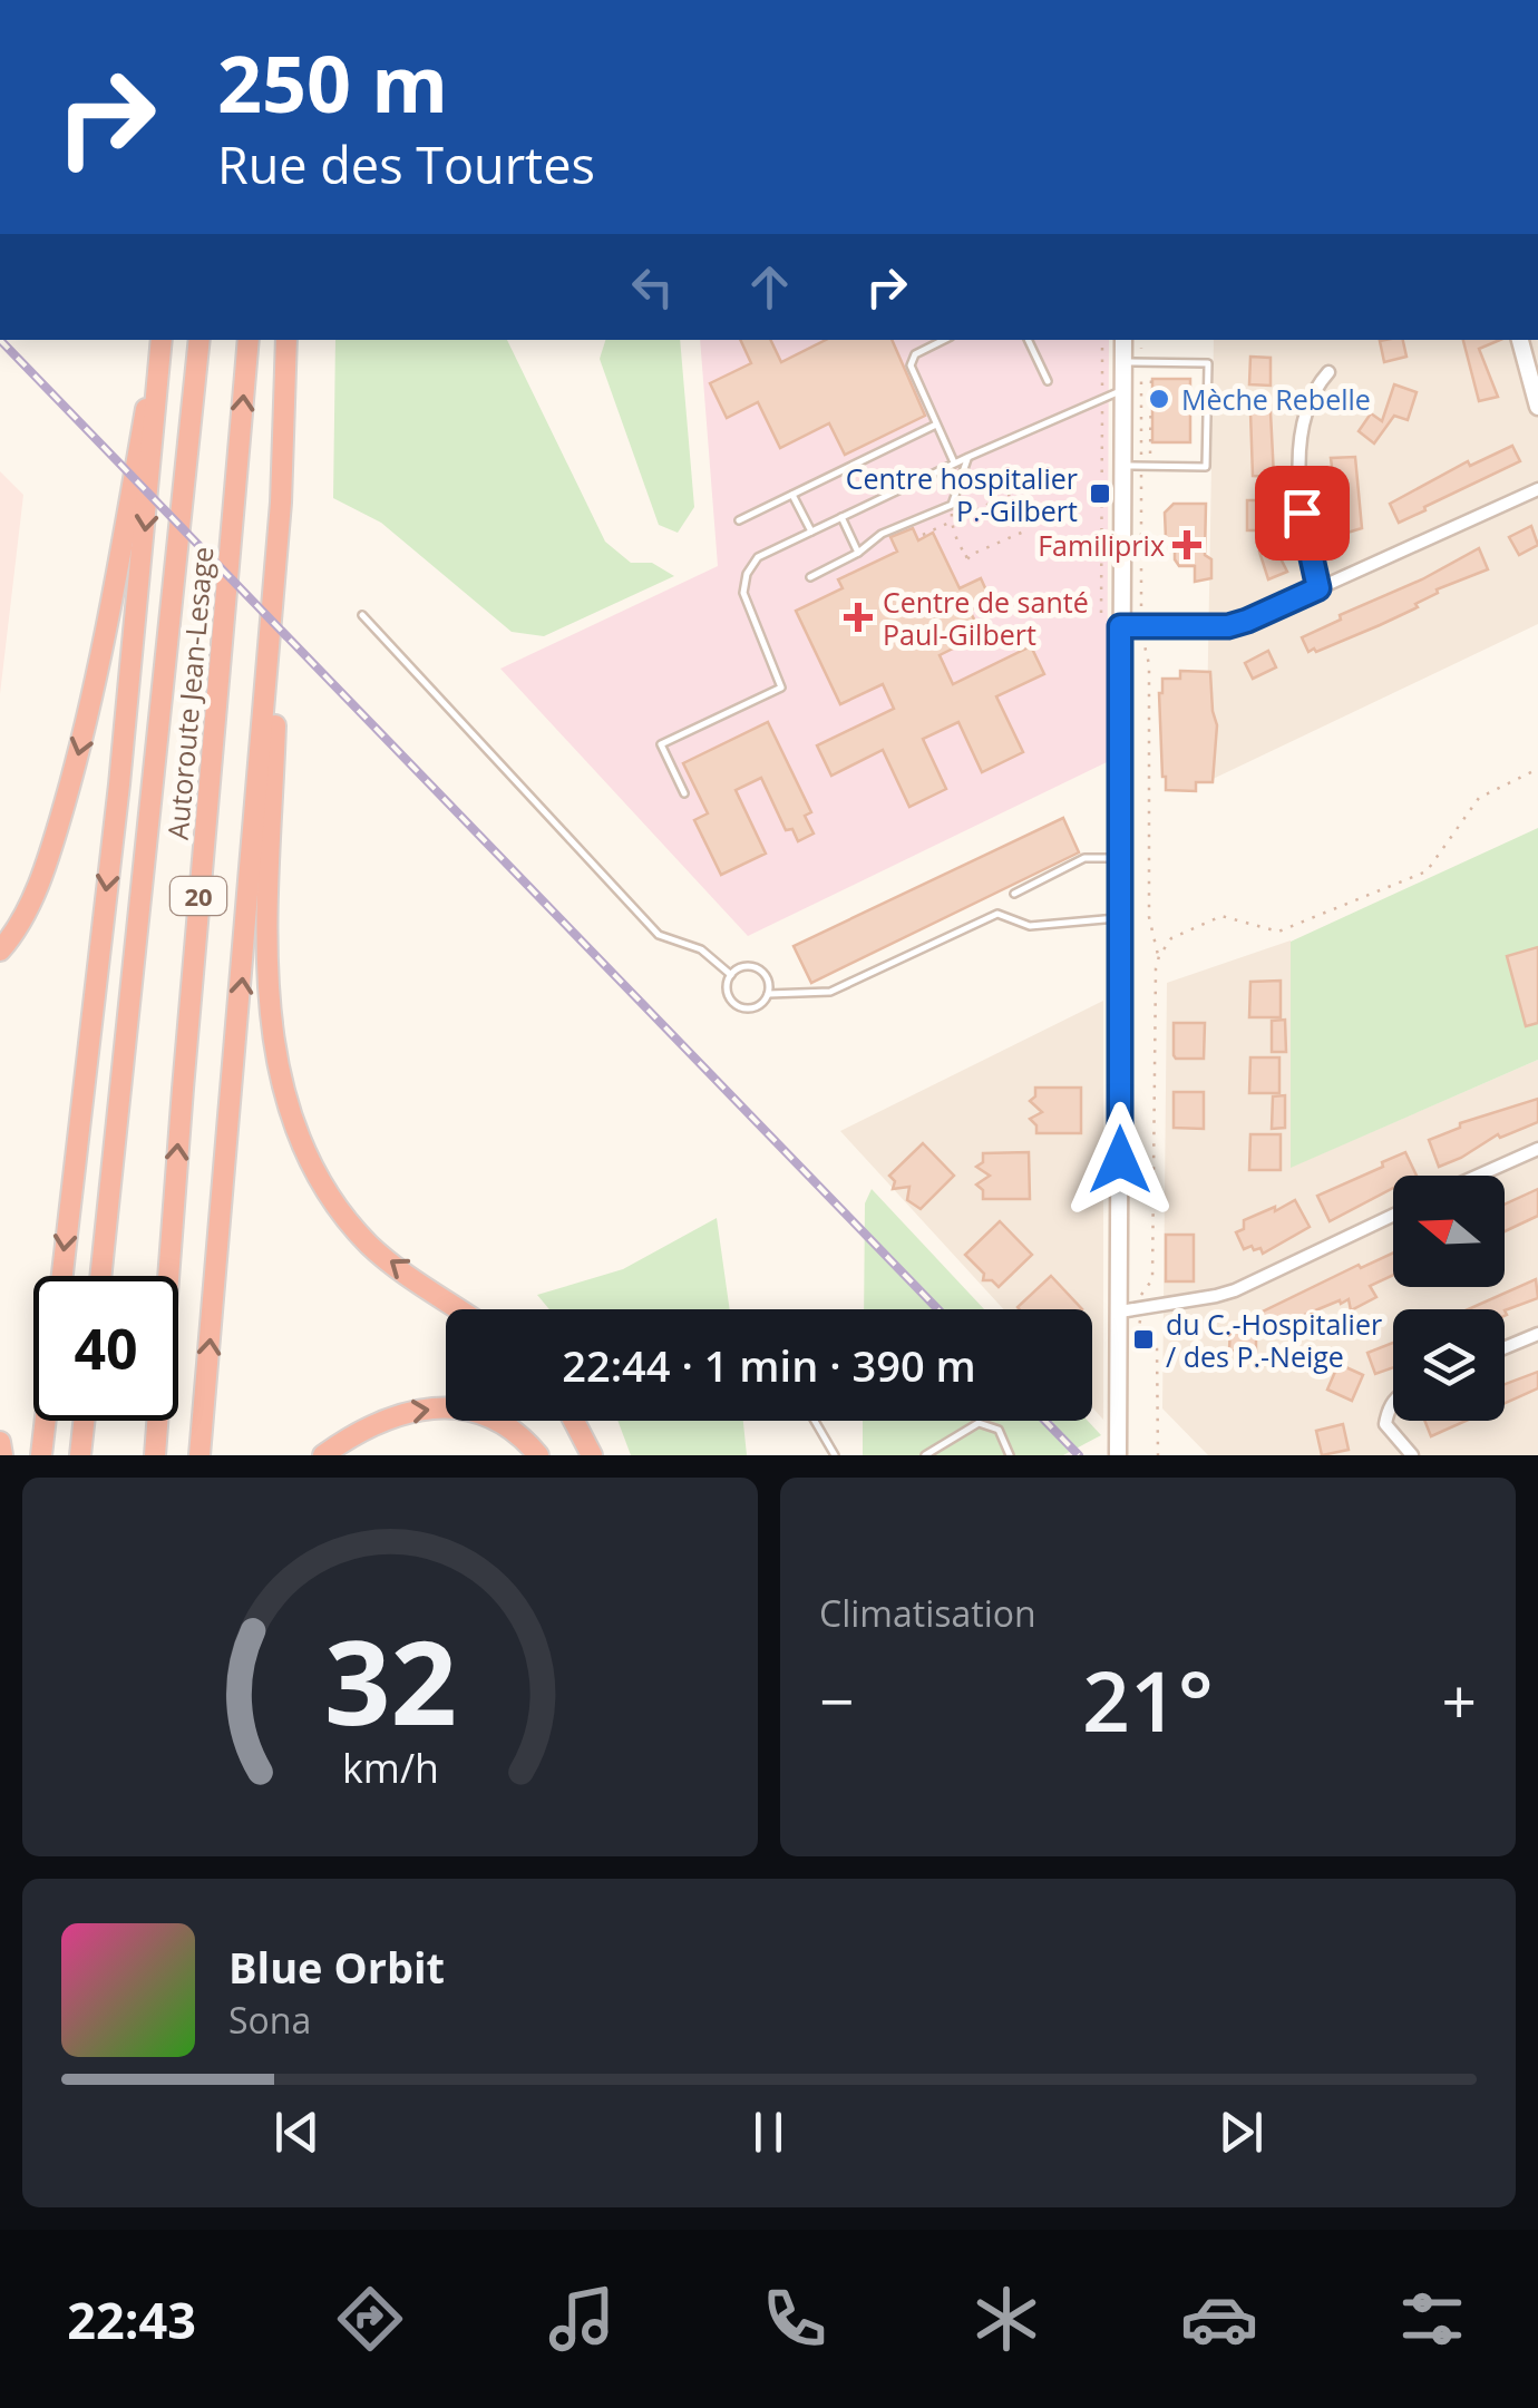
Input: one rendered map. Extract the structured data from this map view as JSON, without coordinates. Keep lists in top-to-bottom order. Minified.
{"streets":{"highway":["Autoroute Jean-Lesage","20"]},"places":{"other":["Mèche Rebelle"],"transit":["Centre hospitalier P.-Gilbert","du C.-Hospitalier / des P.-Neige"],"health":["Familiprix","Centre de santé Paul-Gilbert"]},"north":"left","page":{"turn":["250 m","Rue des Tourtes"],"limit":"40","trip":"22:44 · 1 min · 390 m","tile":"Climatisation","heat":["−","21°","+"],"song":["Blue Orbit","Sona"],"tabs":"22:43","gauge":["32","km/h"]}}
